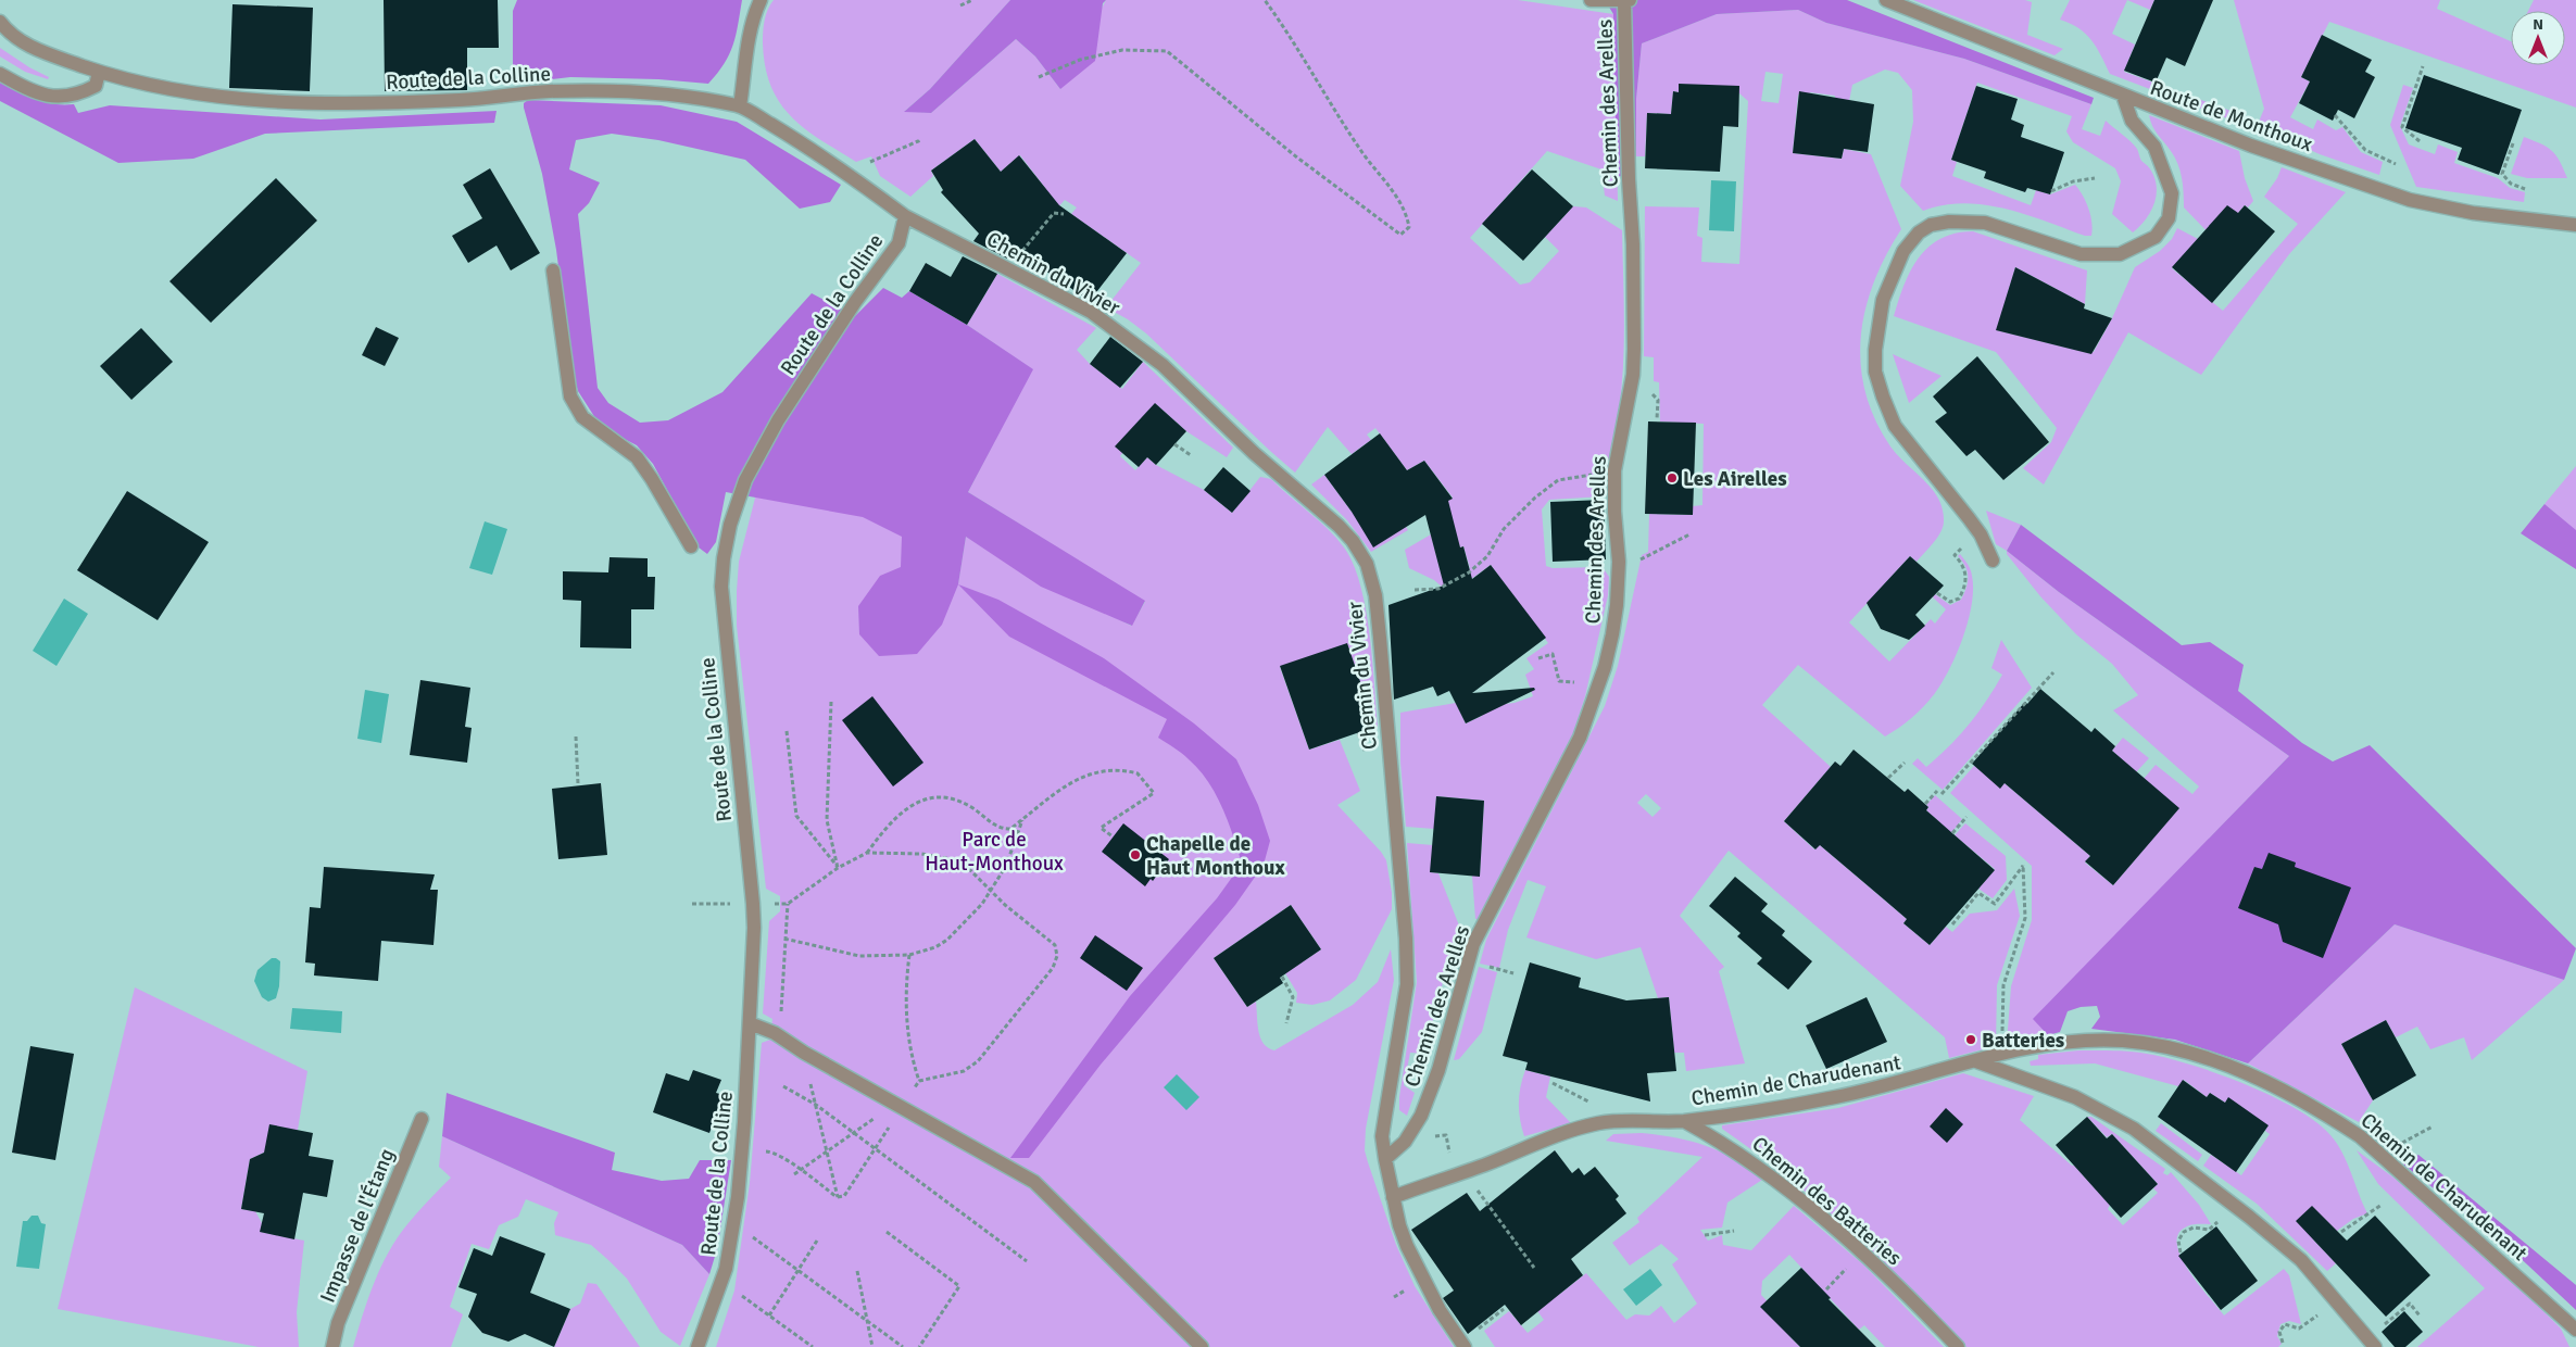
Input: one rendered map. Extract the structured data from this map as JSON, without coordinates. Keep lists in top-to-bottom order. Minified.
{"streets":{"street":["Route de la Colline","Chemin des Arelles","Route de Monthoux","Chemin du Vivier","Chemin de Charudenant","Chemin des Batteries","Impasse de l'Étang"]},"crossings":[["Route de la Colline","Chemin du Vivier"],["Chemin des Arelles","Chemin du Vivier"],["Chemin du Vivier","Chemin de Charudenant"],["Chemin de Charudenant","Chemin des Batteries"]],"parks":["Parc de Haut-Monthoux"],"places":["Les Airelles","Chapelle de Haut Monthoux","Batteries"],"north":"top"}
